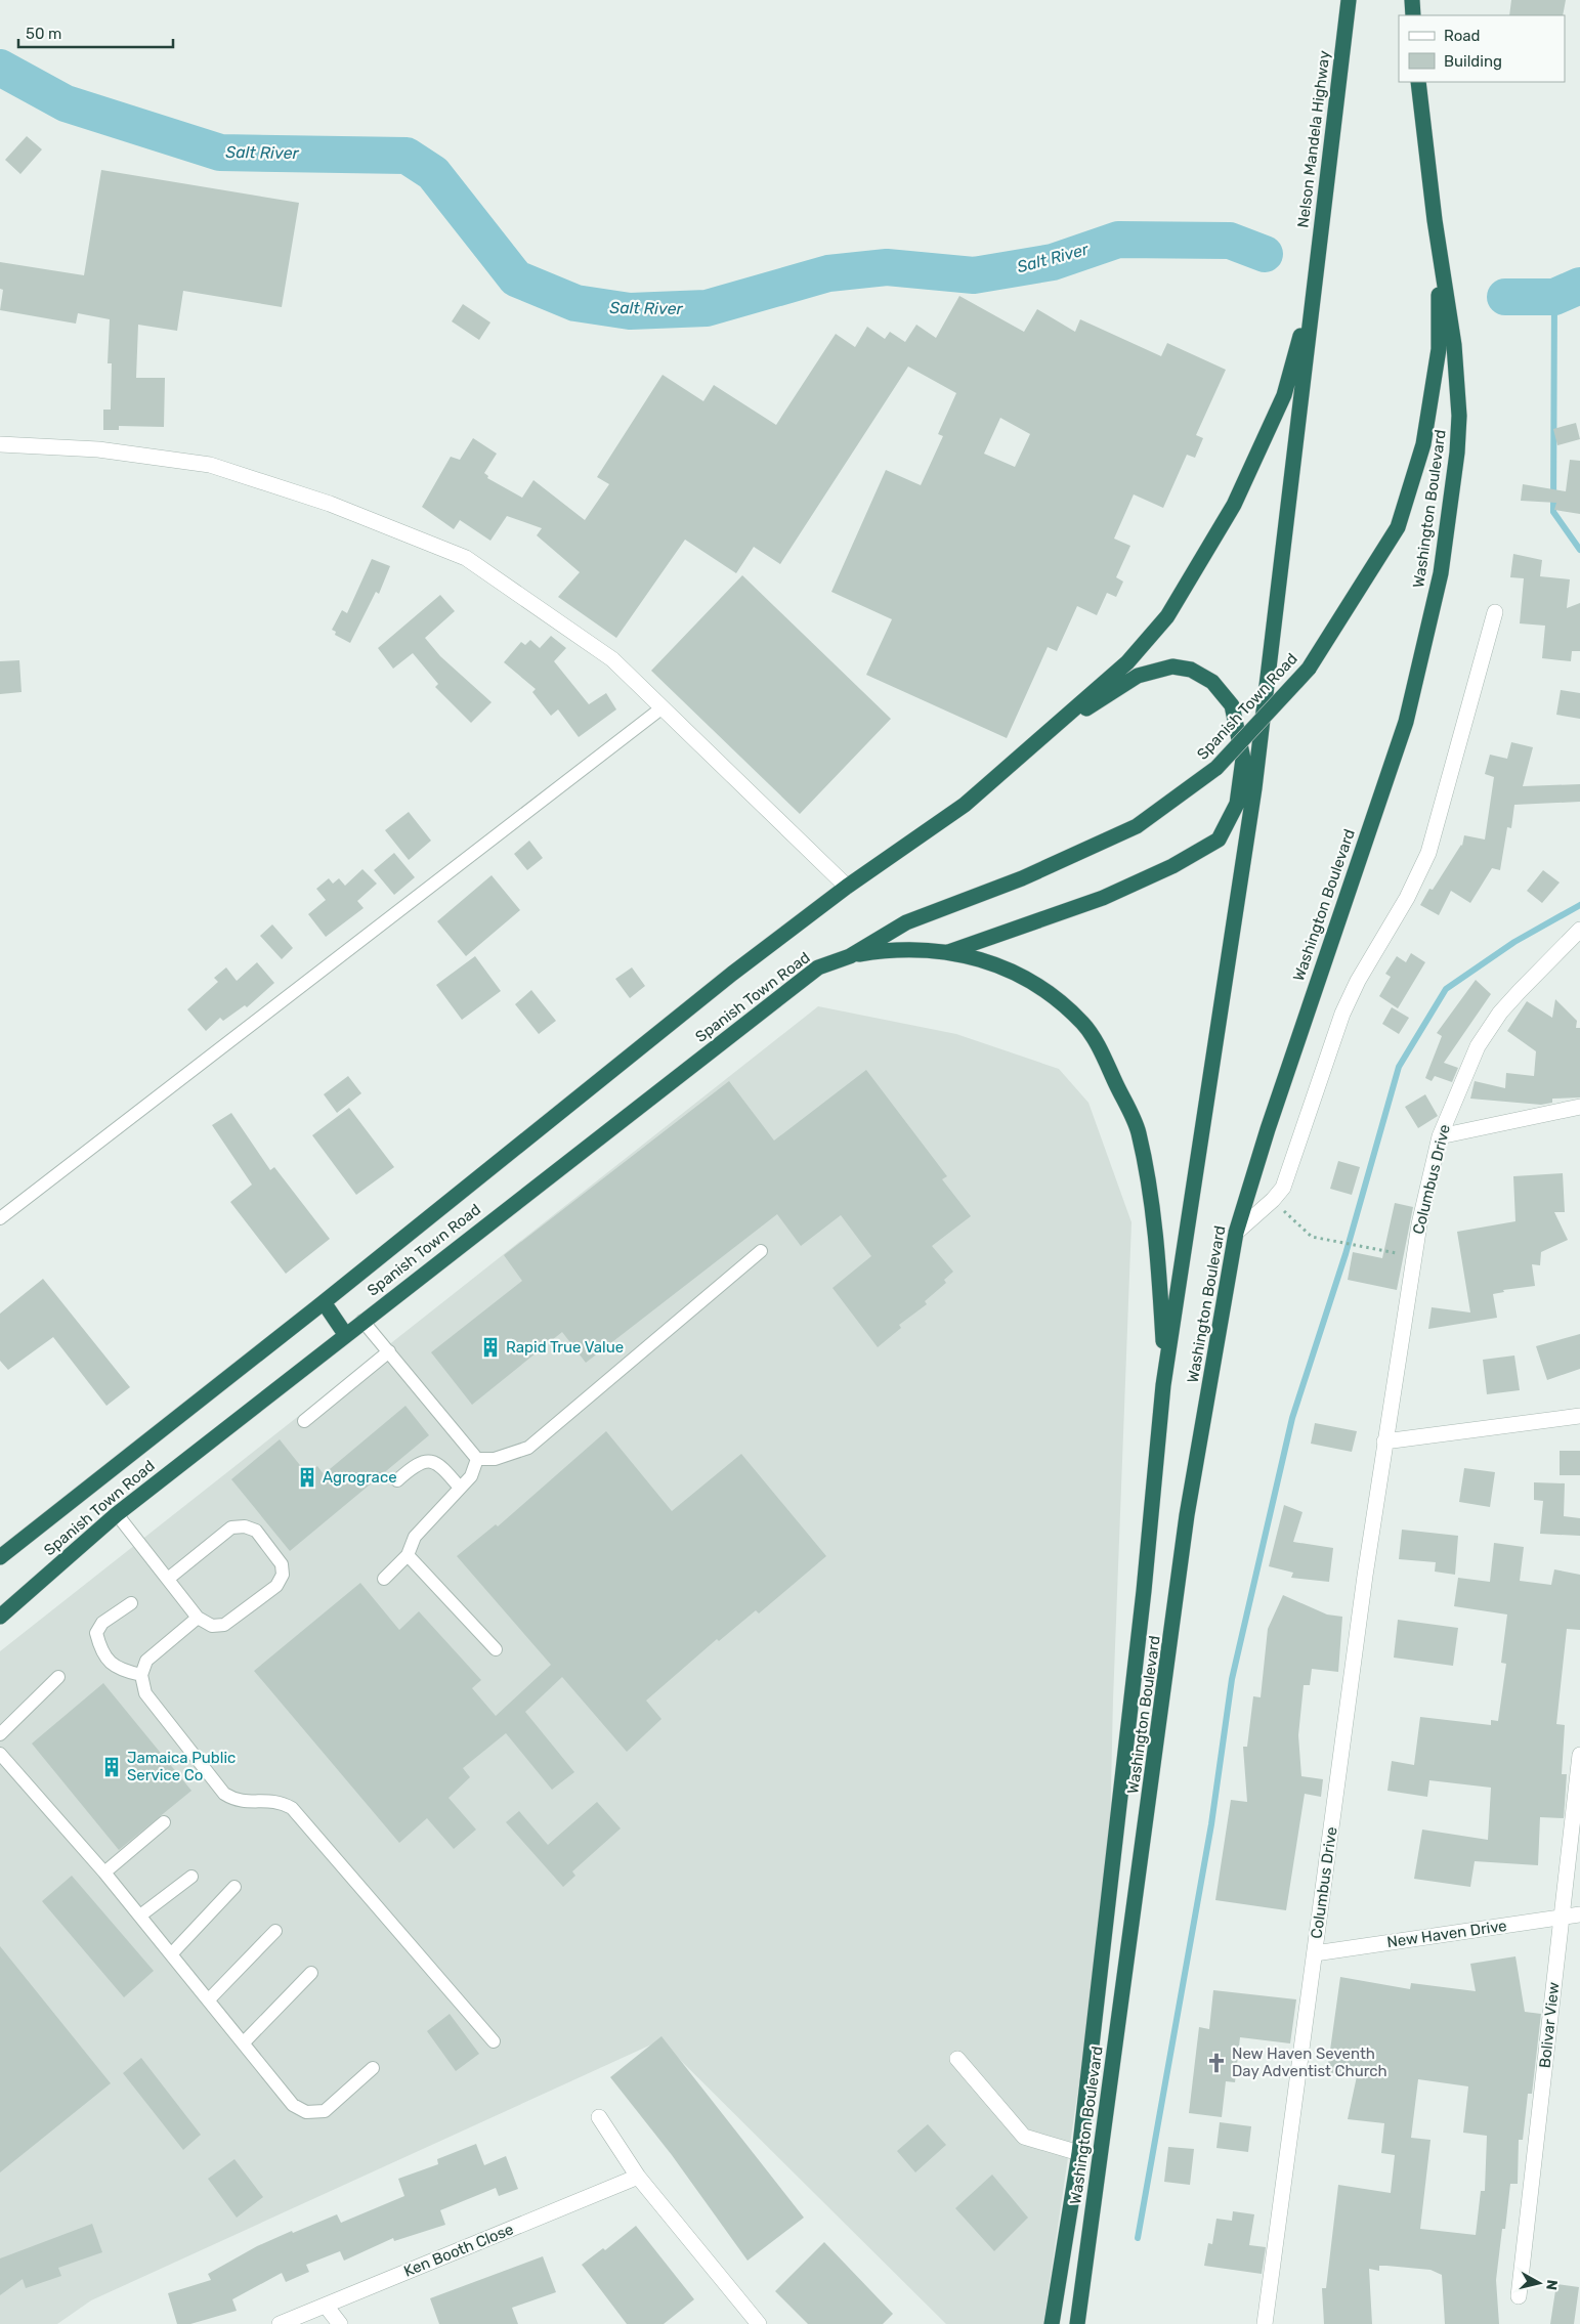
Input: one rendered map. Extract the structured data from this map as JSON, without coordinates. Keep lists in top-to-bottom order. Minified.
{"streets":{"highway":["Nelson Mandela Highway","Washington Boulevard","Spanish Town Road"],"street":["Columbus Drive","New Haven Drive","Bolivar View","Ken Booth Close"]},"crossings":[["Nelson Mandela Highway","Washington Boulevard"],["Nelson Mandela Highway","Spanish Town Road"],["Washington Boulevard","Spanish Town Road"],["Columbus Drive","New Haven Drive"],["New Haven Drive","Bolivar View"]],"water":["Salt River"],"places":{"building":["Rapid True Value","Agrograce","Jamaica Public Service Co"],"church":["New Haven Seventh Day Adventist Church"]},"legend":["Road","Building"],"scale_bar":"50 m","north":"right"}
